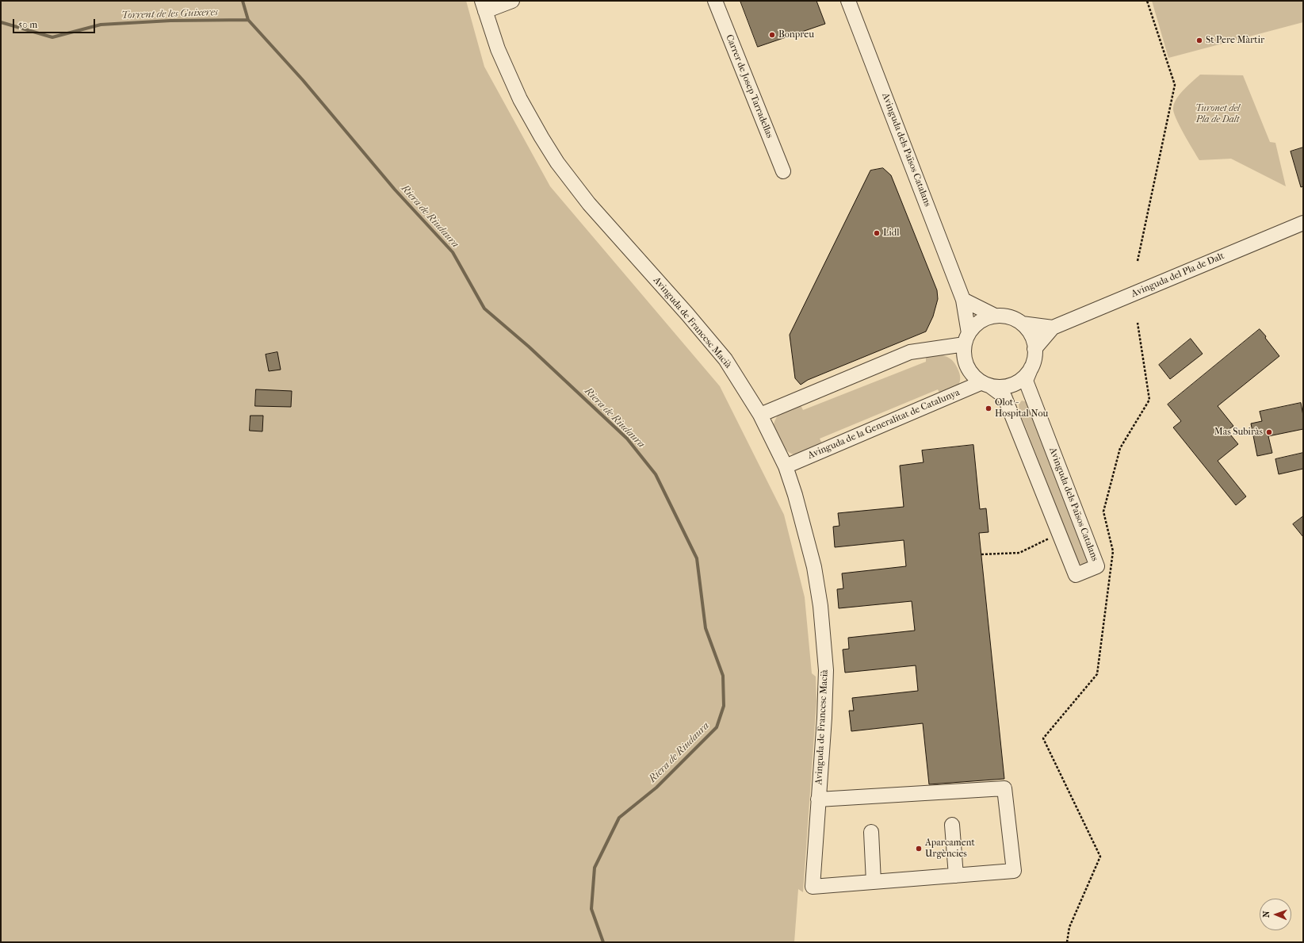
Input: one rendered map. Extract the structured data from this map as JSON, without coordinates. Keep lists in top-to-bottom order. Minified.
{"streets":{"street":["Carrer de Josep Tarradellas","Avinguda dels Països Catalans","Avinguda del Pla de Dalt","Avinguda de Francesc Macià","Avinguda de la Generalitat de Catalunya"]},"crossings":[["Avinguda dels Països Catalans","Avinguda del Pla de Dalt"],["Avinguda dels Països Catalans","Avinguda de la Generalitat de Catalunya"],["Avinguda del Pla de Dalt","Avinguda de la Generalitat de Catalunya"],["Avinguda de Francesc Macià","Avinguda de la Generalitat de Catalunya"]],"water":["Torrent de les Guixeres","Riera de Riudaura"],"parks":["Turonet del Pla de Dalt"],"places":["Bonpreu","St Pere Màrtir","Lidl","Olot - Hospital Nou","Mas Subiràs","Aparcament Urgències"],"scale_bar":"50 m","north":"left"}
